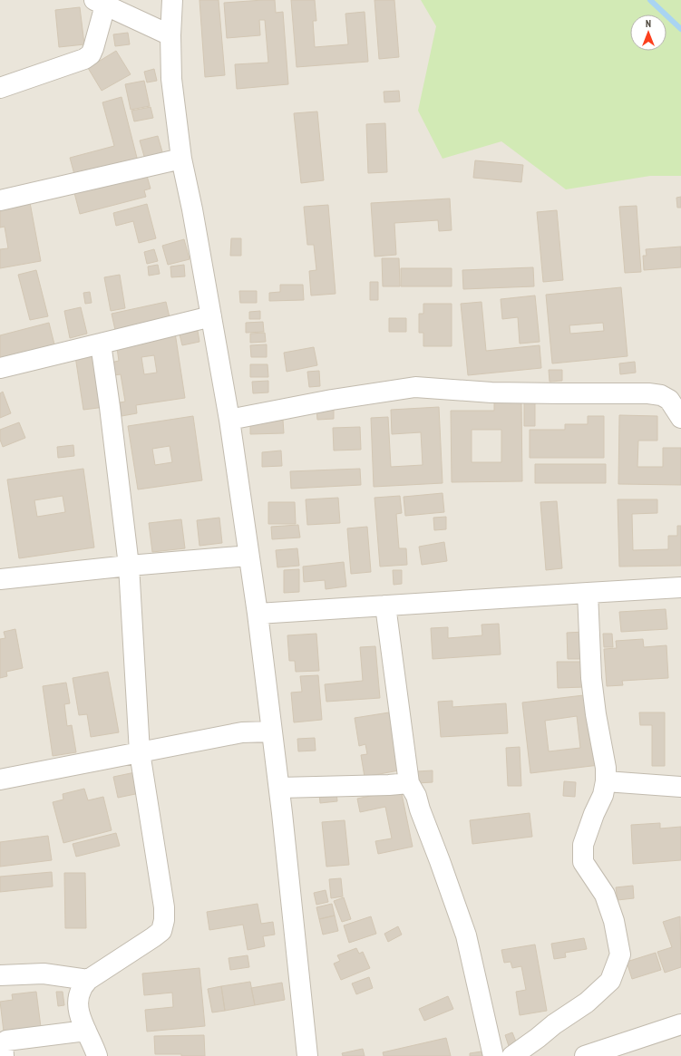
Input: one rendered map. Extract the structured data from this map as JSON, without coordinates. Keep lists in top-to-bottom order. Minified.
{"north":"top"}
